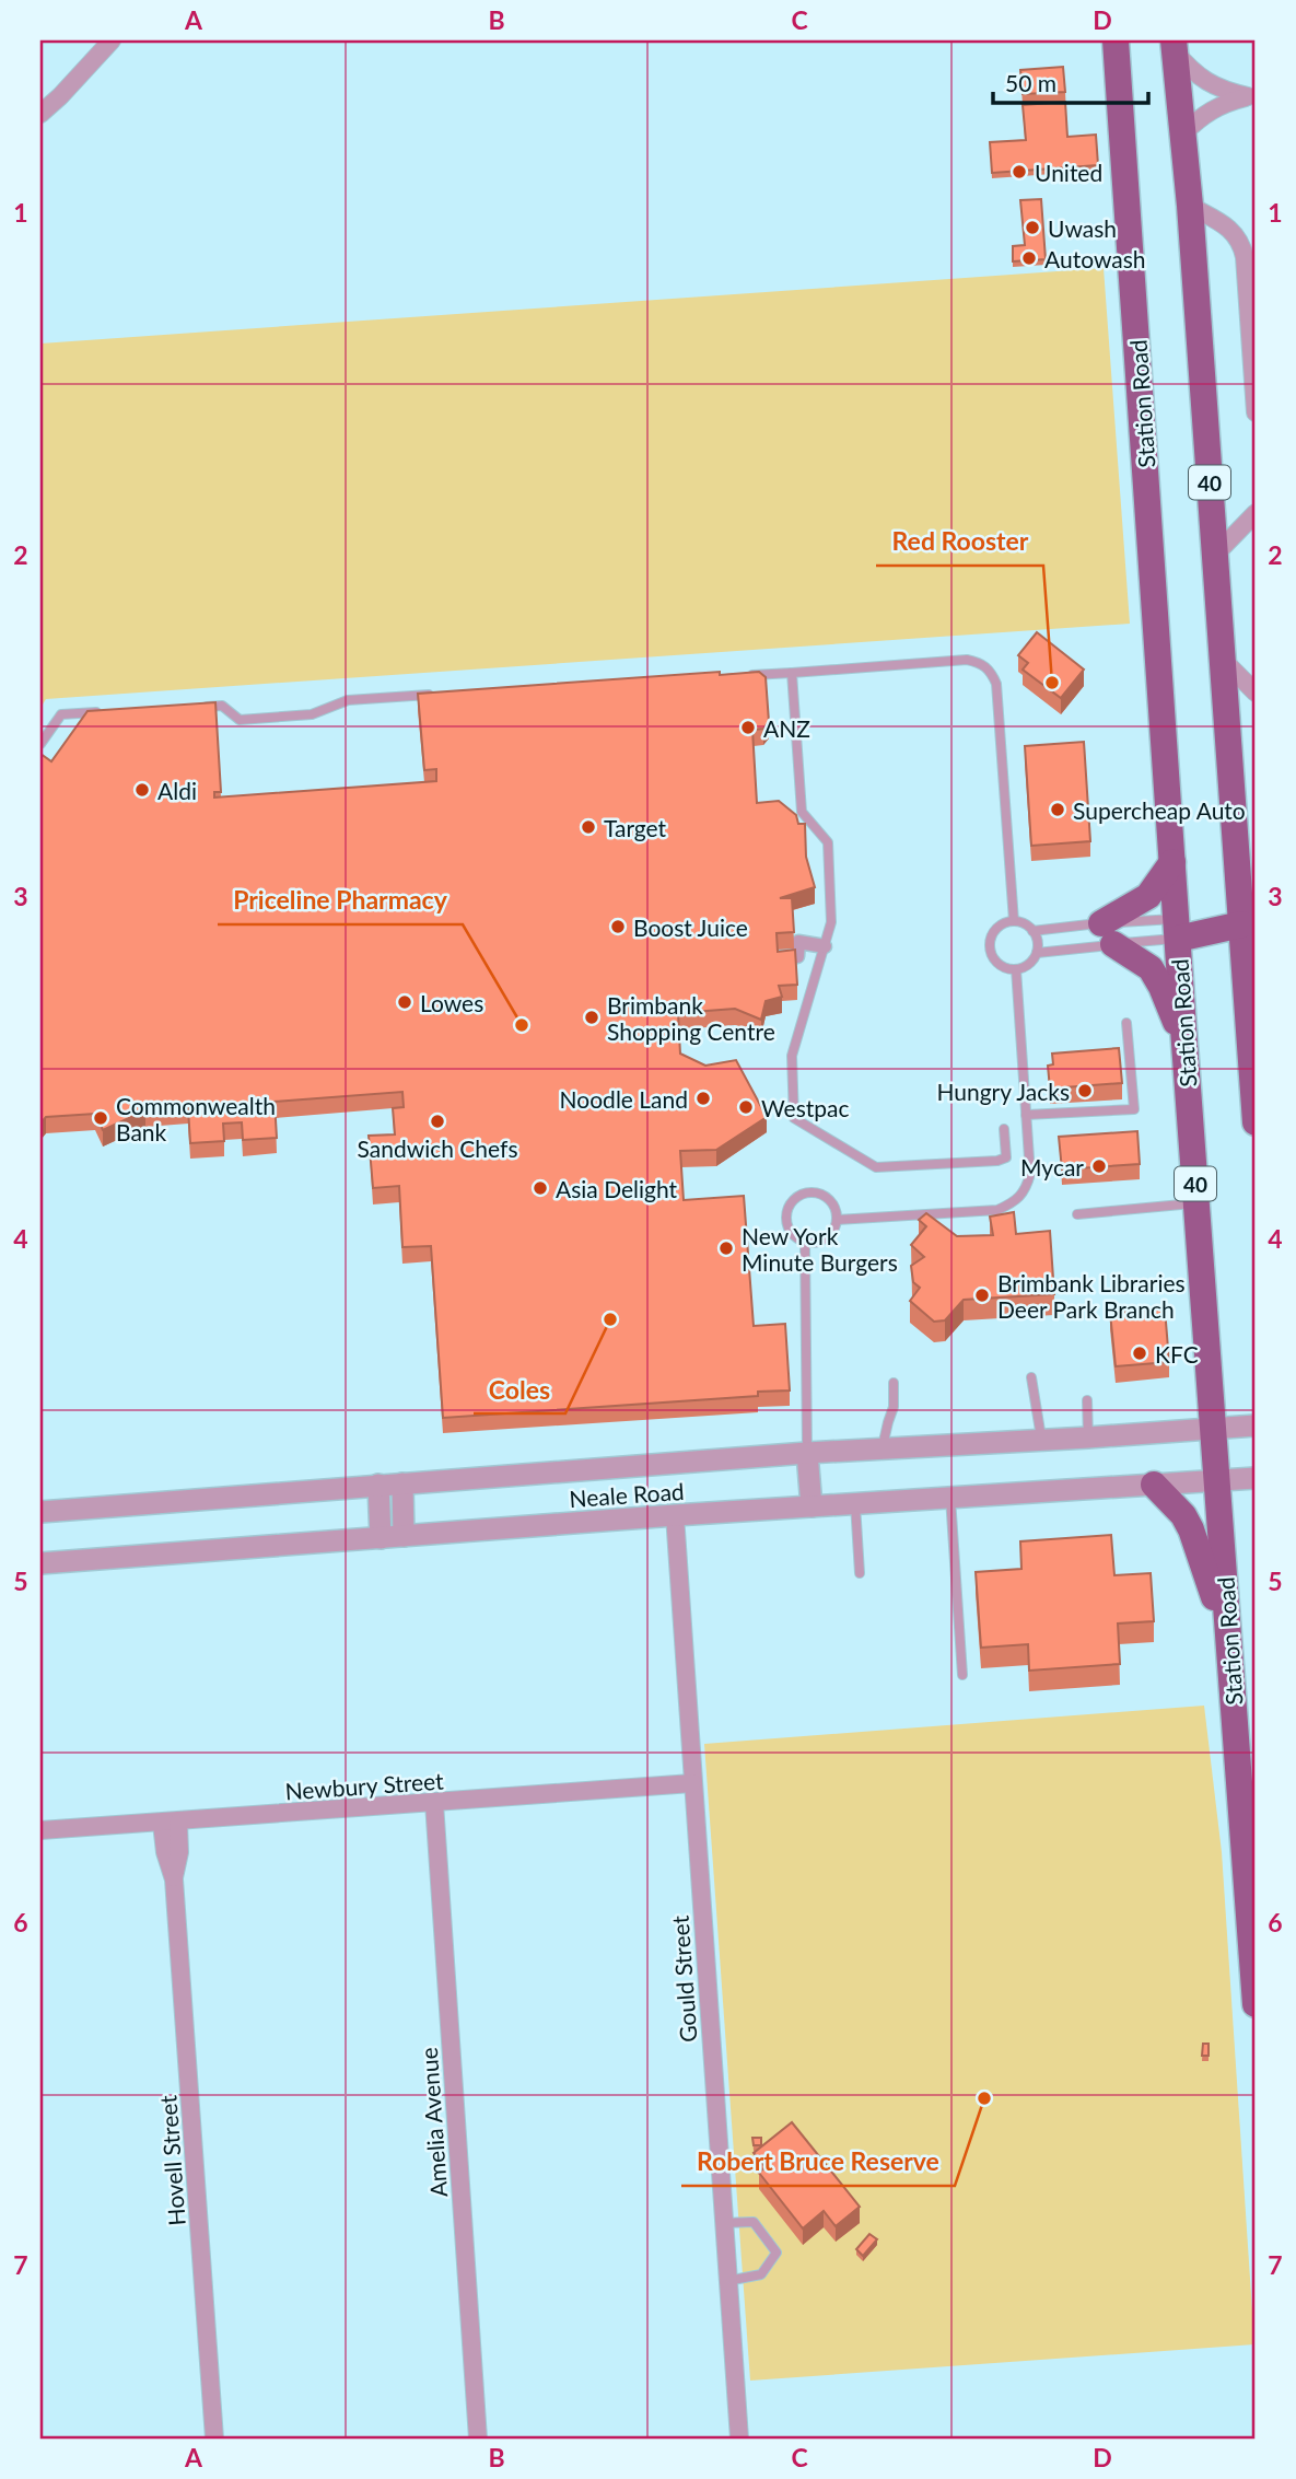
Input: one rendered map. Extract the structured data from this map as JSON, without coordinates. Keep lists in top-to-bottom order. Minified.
{"streets":{"main road":["Station Road","40"],"street":["Neale Road","Newbury Street","Gould Street","Amelia Avenue","Hovell Street"]},"crossings":[["Station Road","Neale Road"],["Neale Road","Gould Street"],["Newbury Street","Gould Street"],["Newbury Street","Amelia Avenue"],["Newbury Street","Hovell Street"]],"places":["United","Uwash","Autowash","Red Rooster","ANZ","Aldi","Supercheap Auto","Target","Boost Juice","Lowes","Brimbank Shopping Centre","Priceline Pharmacy","Hungry Jacks","Noodle Land","Westpac","Commonwealth Bank","Sandwich Chefs","Mycar","Asia Delight","New York Minute Burgers","Brimbank Libraries Deer Park Branch","Coles","KFC","Robert Bruce Reserve"],"scale_bar":"50 m","grid":{"columns":["A","B","C","D"],"rows":["1","2","3","4","5","6","7"]}}
